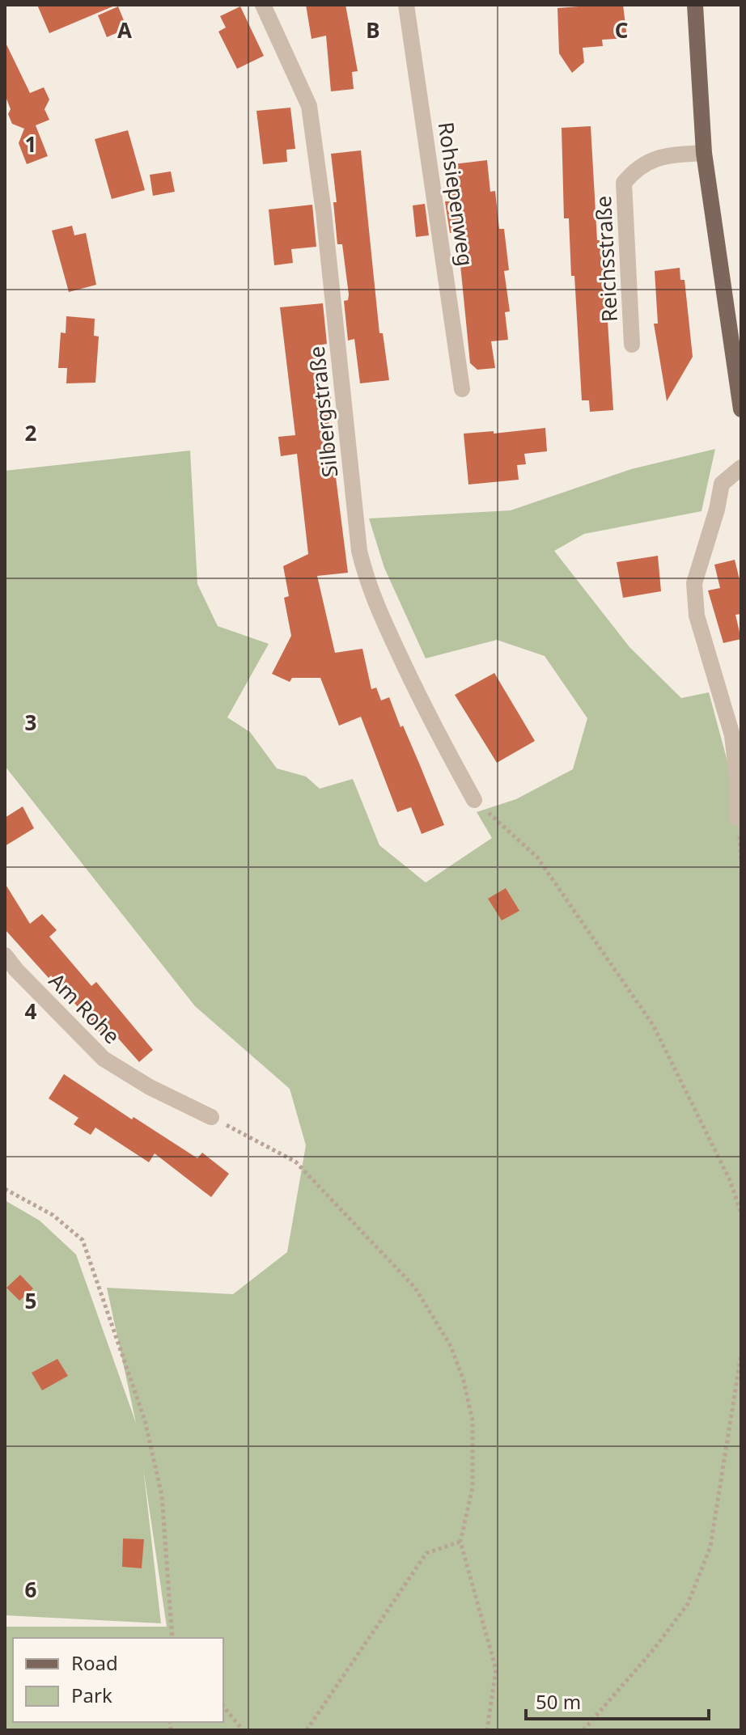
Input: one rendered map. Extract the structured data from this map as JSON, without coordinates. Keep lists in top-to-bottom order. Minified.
{"streets":{"street":["Rohsiepenweg","Reichsstraße","Silbergstraße","Am Rohe"]},"legend":["Road","Park"],"scale_bar":"50 m","grid":{"columns":["A","B","C"],"rows":["1","2","3","4","5","6"]}}
